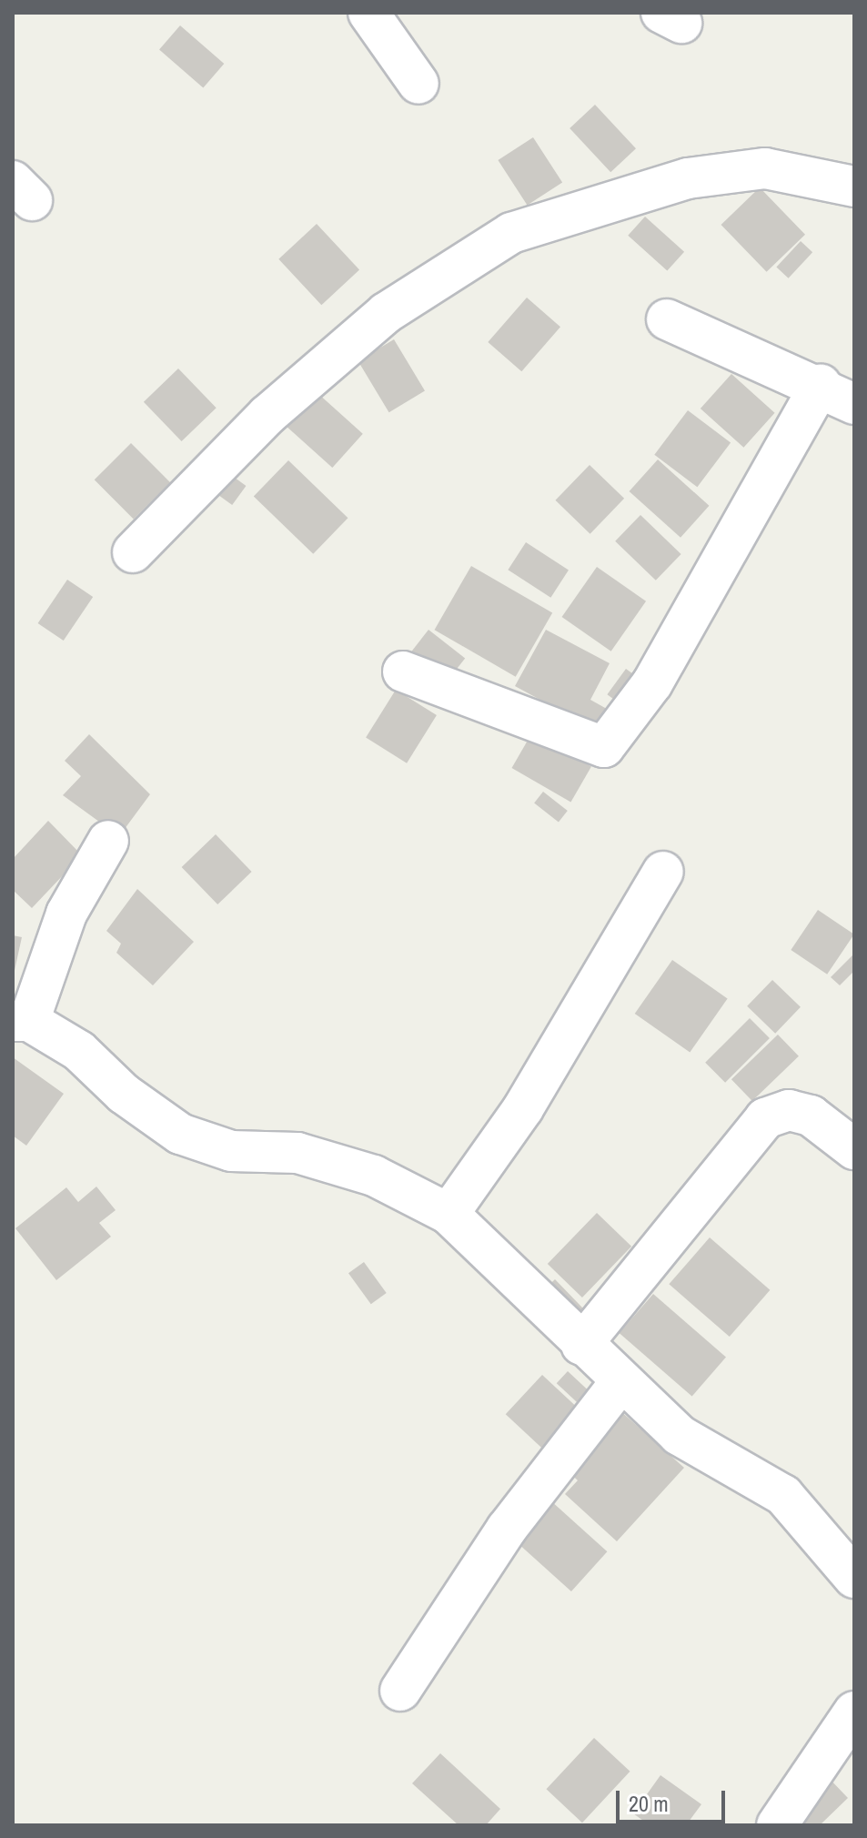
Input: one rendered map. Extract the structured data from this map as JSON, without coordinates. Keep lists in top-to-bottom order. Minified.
{"scale_bar":"20 m"}
